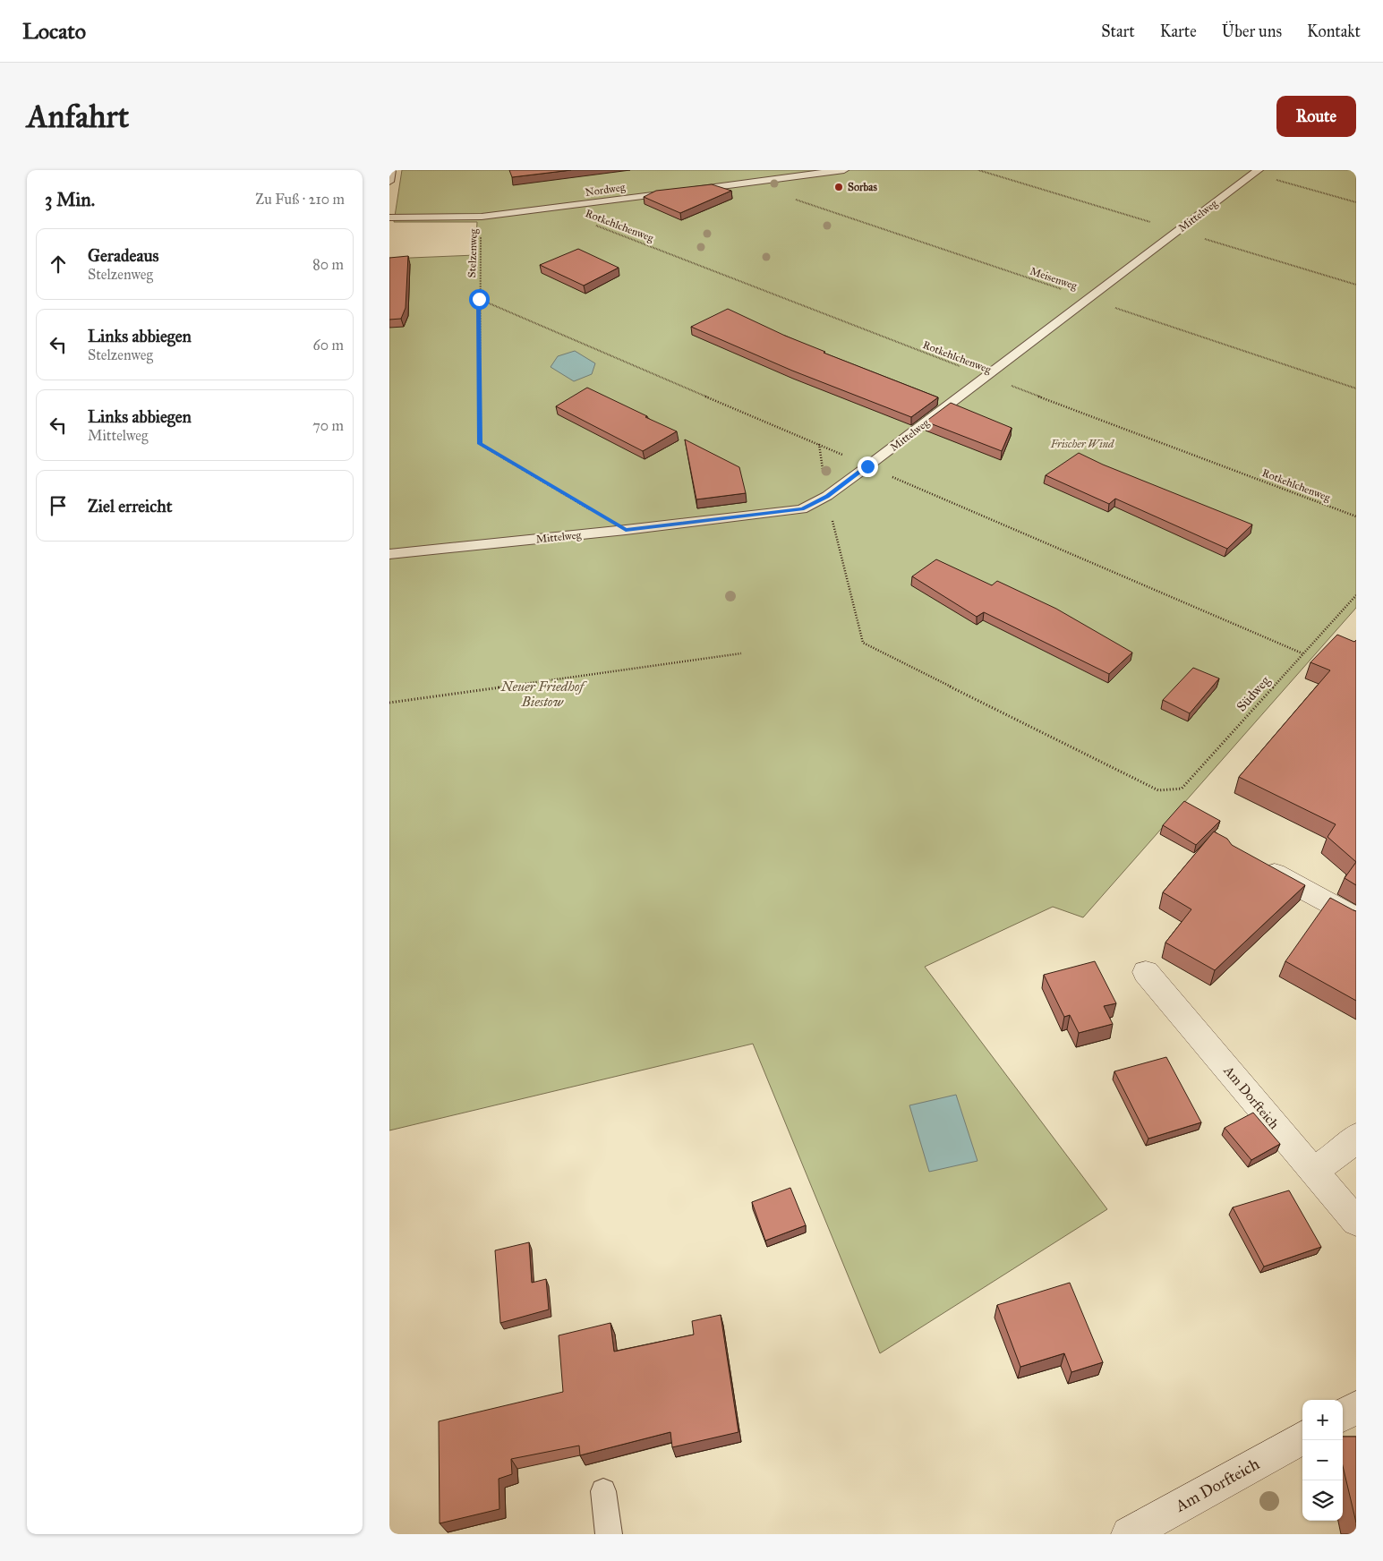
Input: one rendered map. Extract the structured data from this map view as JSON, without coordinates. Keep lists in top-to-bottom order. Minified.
{"streets":{"street":["Am Dorfteich"],"lane":["Nordweg","Mittelweg"],"path":["Rotkehlchenweg","Stelzenweg","Meisenweg","Südweg"]},"crossings":[["Nordweg","Rotkehlchenweg"],["Nordweg","Stelzenweg"],["Nordweg","Meisenweg"],["Mittelweg","Rotkehlchenweg"],["Mittelweg","Stelzenweg"],["Mittelweg","Meisenweg"],["Mittelweg","Südweg"]],"parks":["Frischer Wind","Neuer Friedhof Biestow"],"places":["Sorbas"],"page":{"header":"Locato","nav":["Start","Karte","Über uns","Kontakt"],"buttons":"Route","title":"Anfahrt","heading":["3 Min.","Zu Fuß · 210 m"],"list":[["Geradeaus","Stelzenweg","80 m"],["Links abbiegen","Stelzenweg","60 m"],["Links abbiegen","Mittelweg","70 m"],"Ziel erreicht"],"map_buttons":["+","−"]}}
